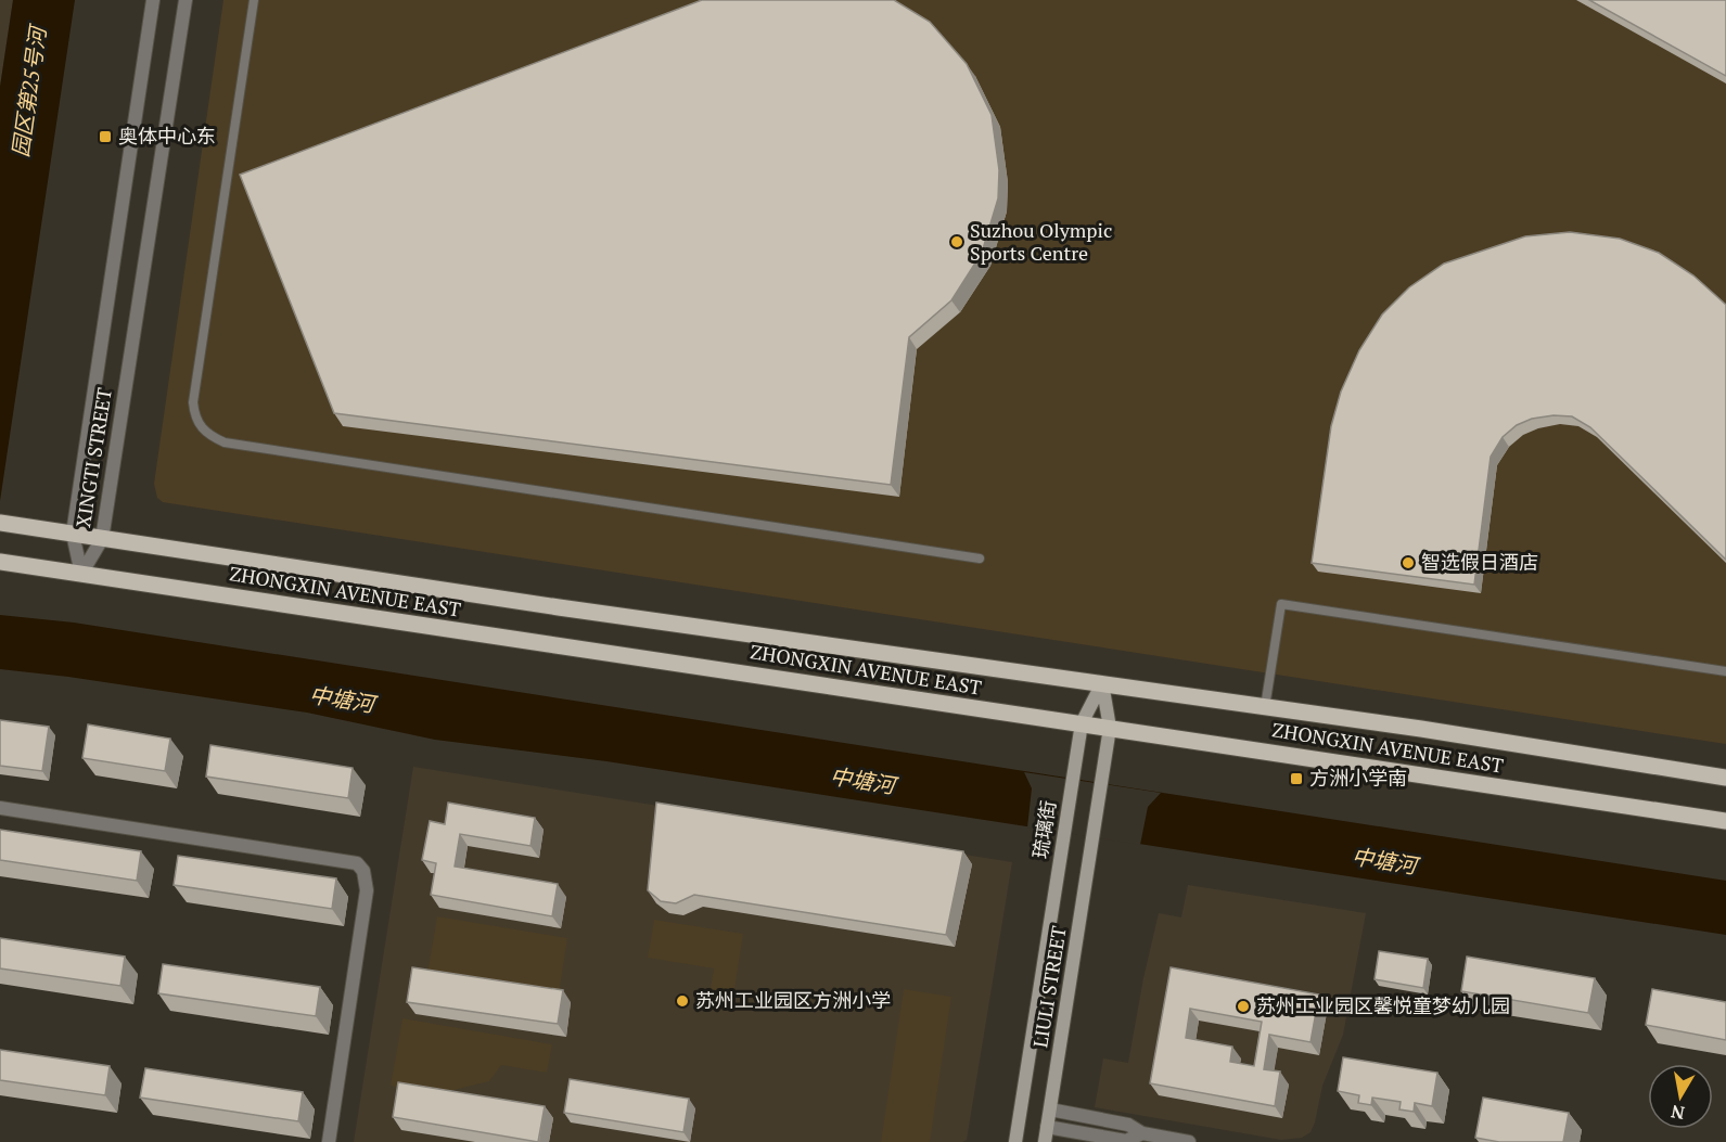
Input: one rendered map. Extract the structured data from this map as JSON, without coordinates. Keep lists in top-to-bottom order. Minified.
{"streets":{"main road":["ZHONGXIN AVENUE EAST","琉璃街","LIULI STREET"],"street":["XINGTI STREET"]},"crossings":[["XINGTI STREET","ZHONGXIN AVENUE EAST"],["ZHONGXIN AVENUE EAST","琉璃街"],["ZHONGXIN AVENUE EAST","LIULI STREET"]],"water":["园区第25号河","中塘河"],"places":{"transit":["奥体中心东","方洲小学南"],"other":["Suzhou Olympic Sports Centre","智选假日酒店","苏州工业园区方洲小学","苏州工业园区馨悦童梦幼儿园"]},"north":"bottom"}
